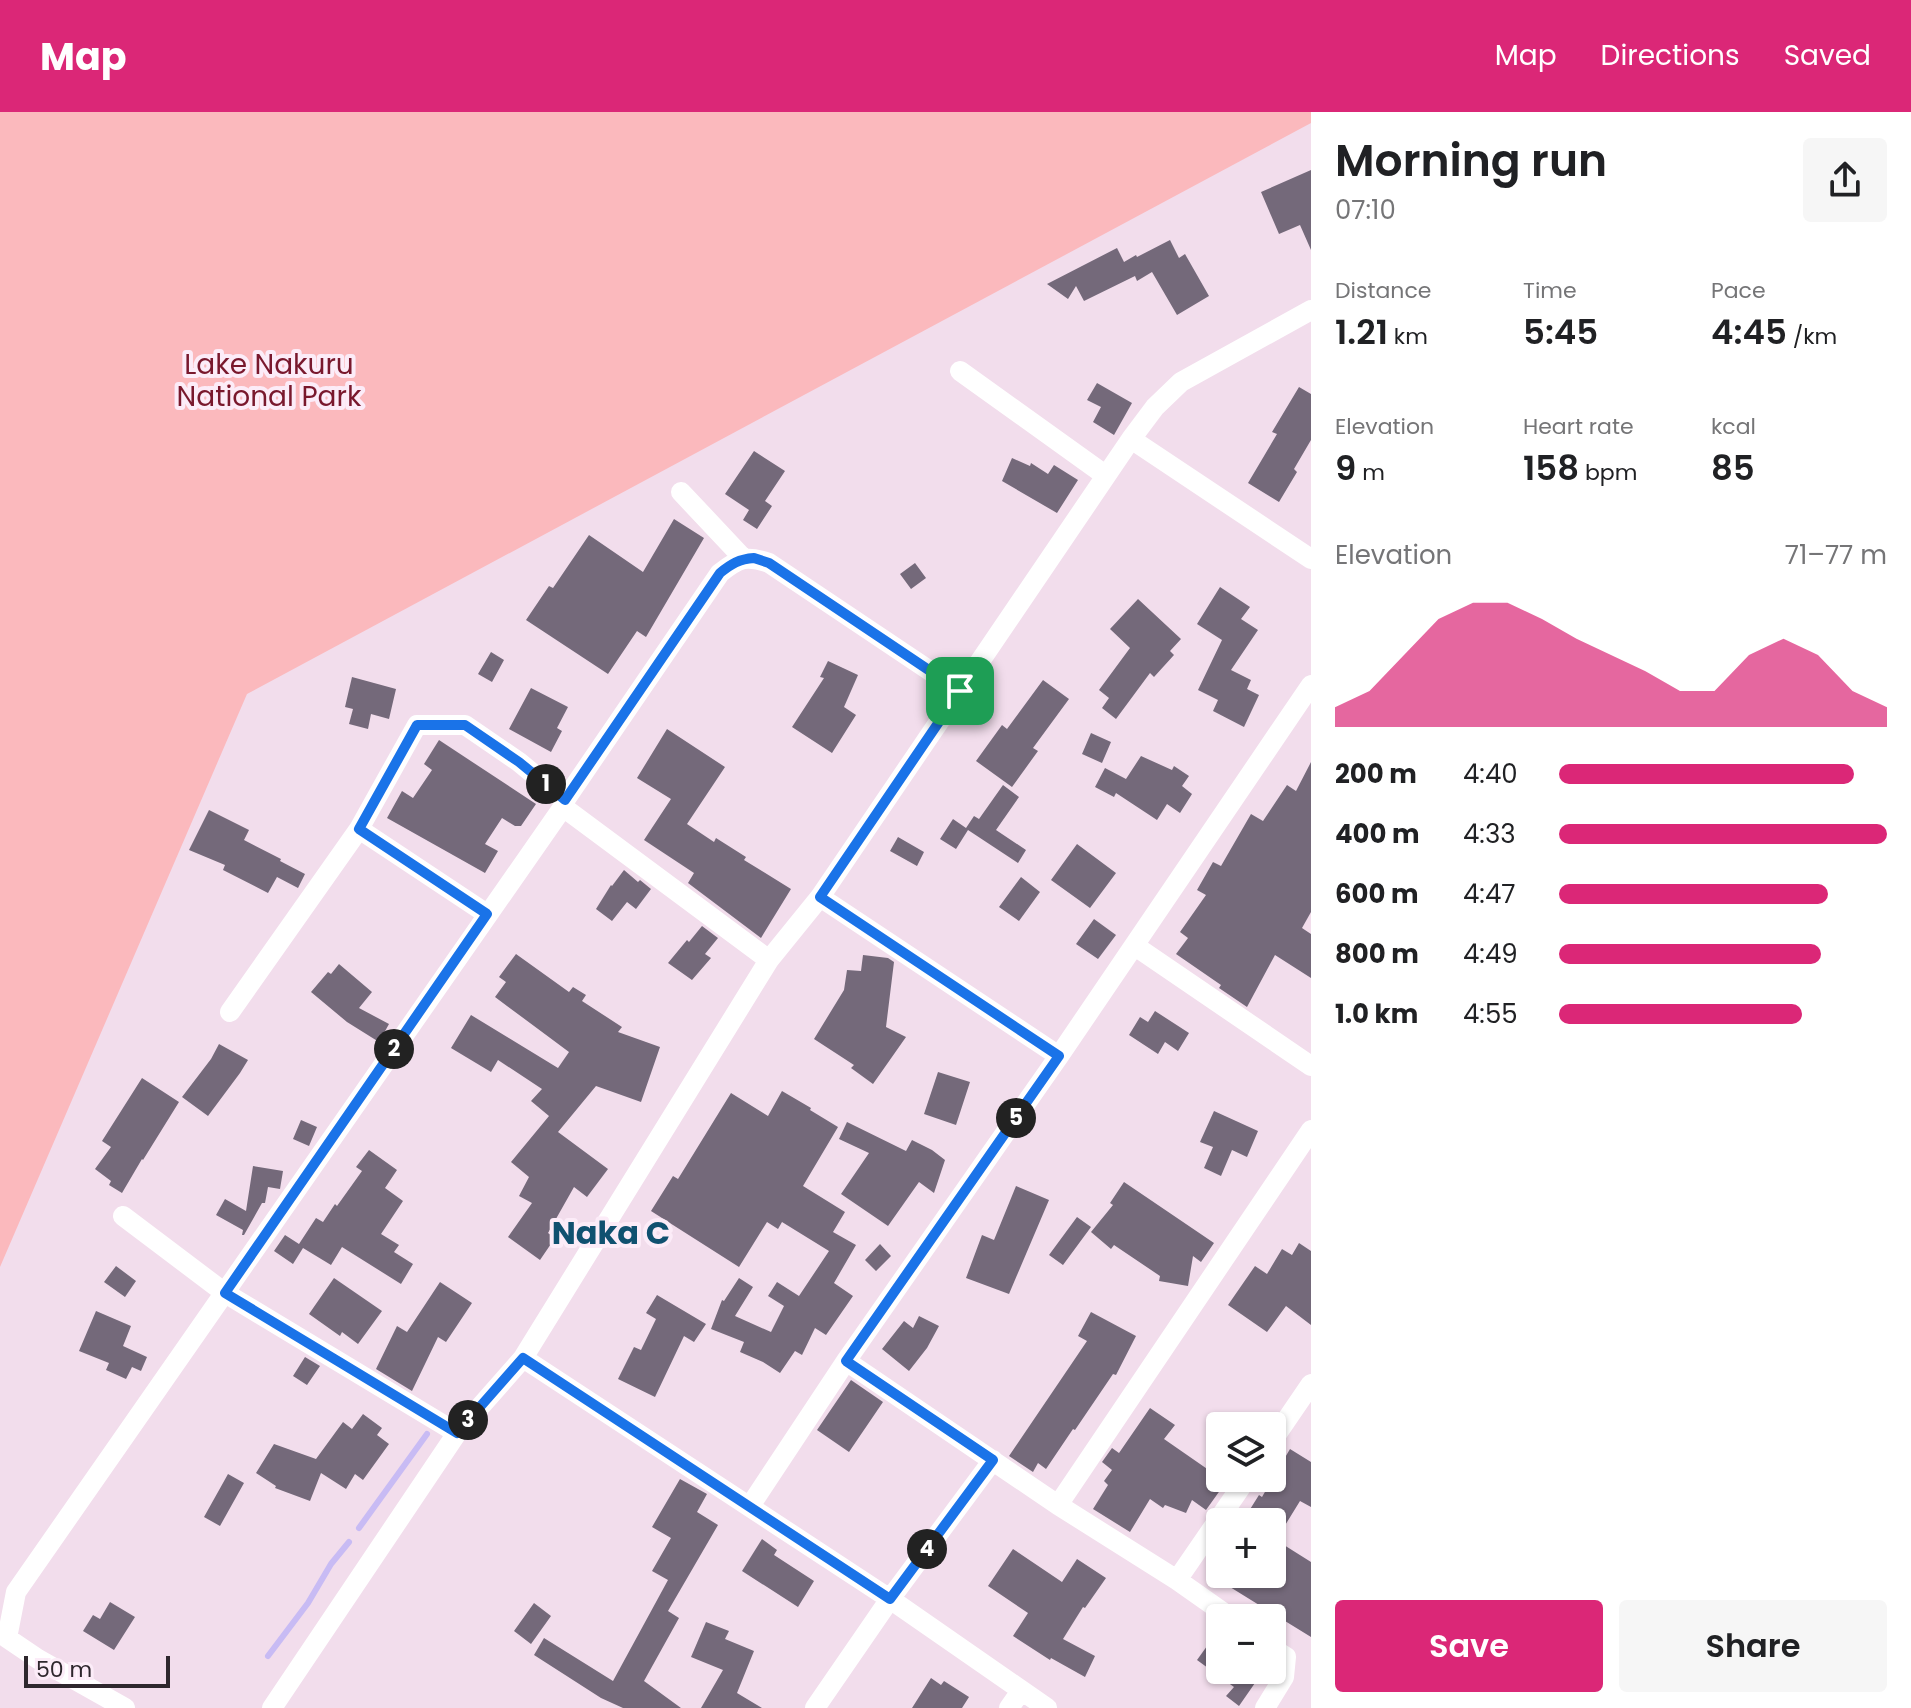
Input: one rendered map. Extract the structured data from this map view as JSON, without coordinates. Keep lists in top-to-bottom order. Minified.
{"districts":["Naka C"],"parks":["Lake Nakuru National Park"],"scale_bar":"50 m","page":{"header":"Map","nav":["Map","Directions","Saved"],"heading":["Morning run","07:10"],"stats":[["Distance","1.21 km"],["Time","5:45"],["Pace","4:45 /km"],["Elevation","9 m"],["Heart rate","158 bpm"],["kcal","85"]],"chart":["Elevation","71–77 m"],"list":[{"name":"200 m","note":"4:40"},{"name":"400 m","note":"4:33"},{"name":"600 m","note":"4:47"},{"name":"800 m","note":"4:49"},{"name":"1.0 km","note":"4:55"}],"pins":["1","2","5","3","4"],"map_buttons":["+","−"],"buttons":["Save","Share"],"scale":"50 m"}}
